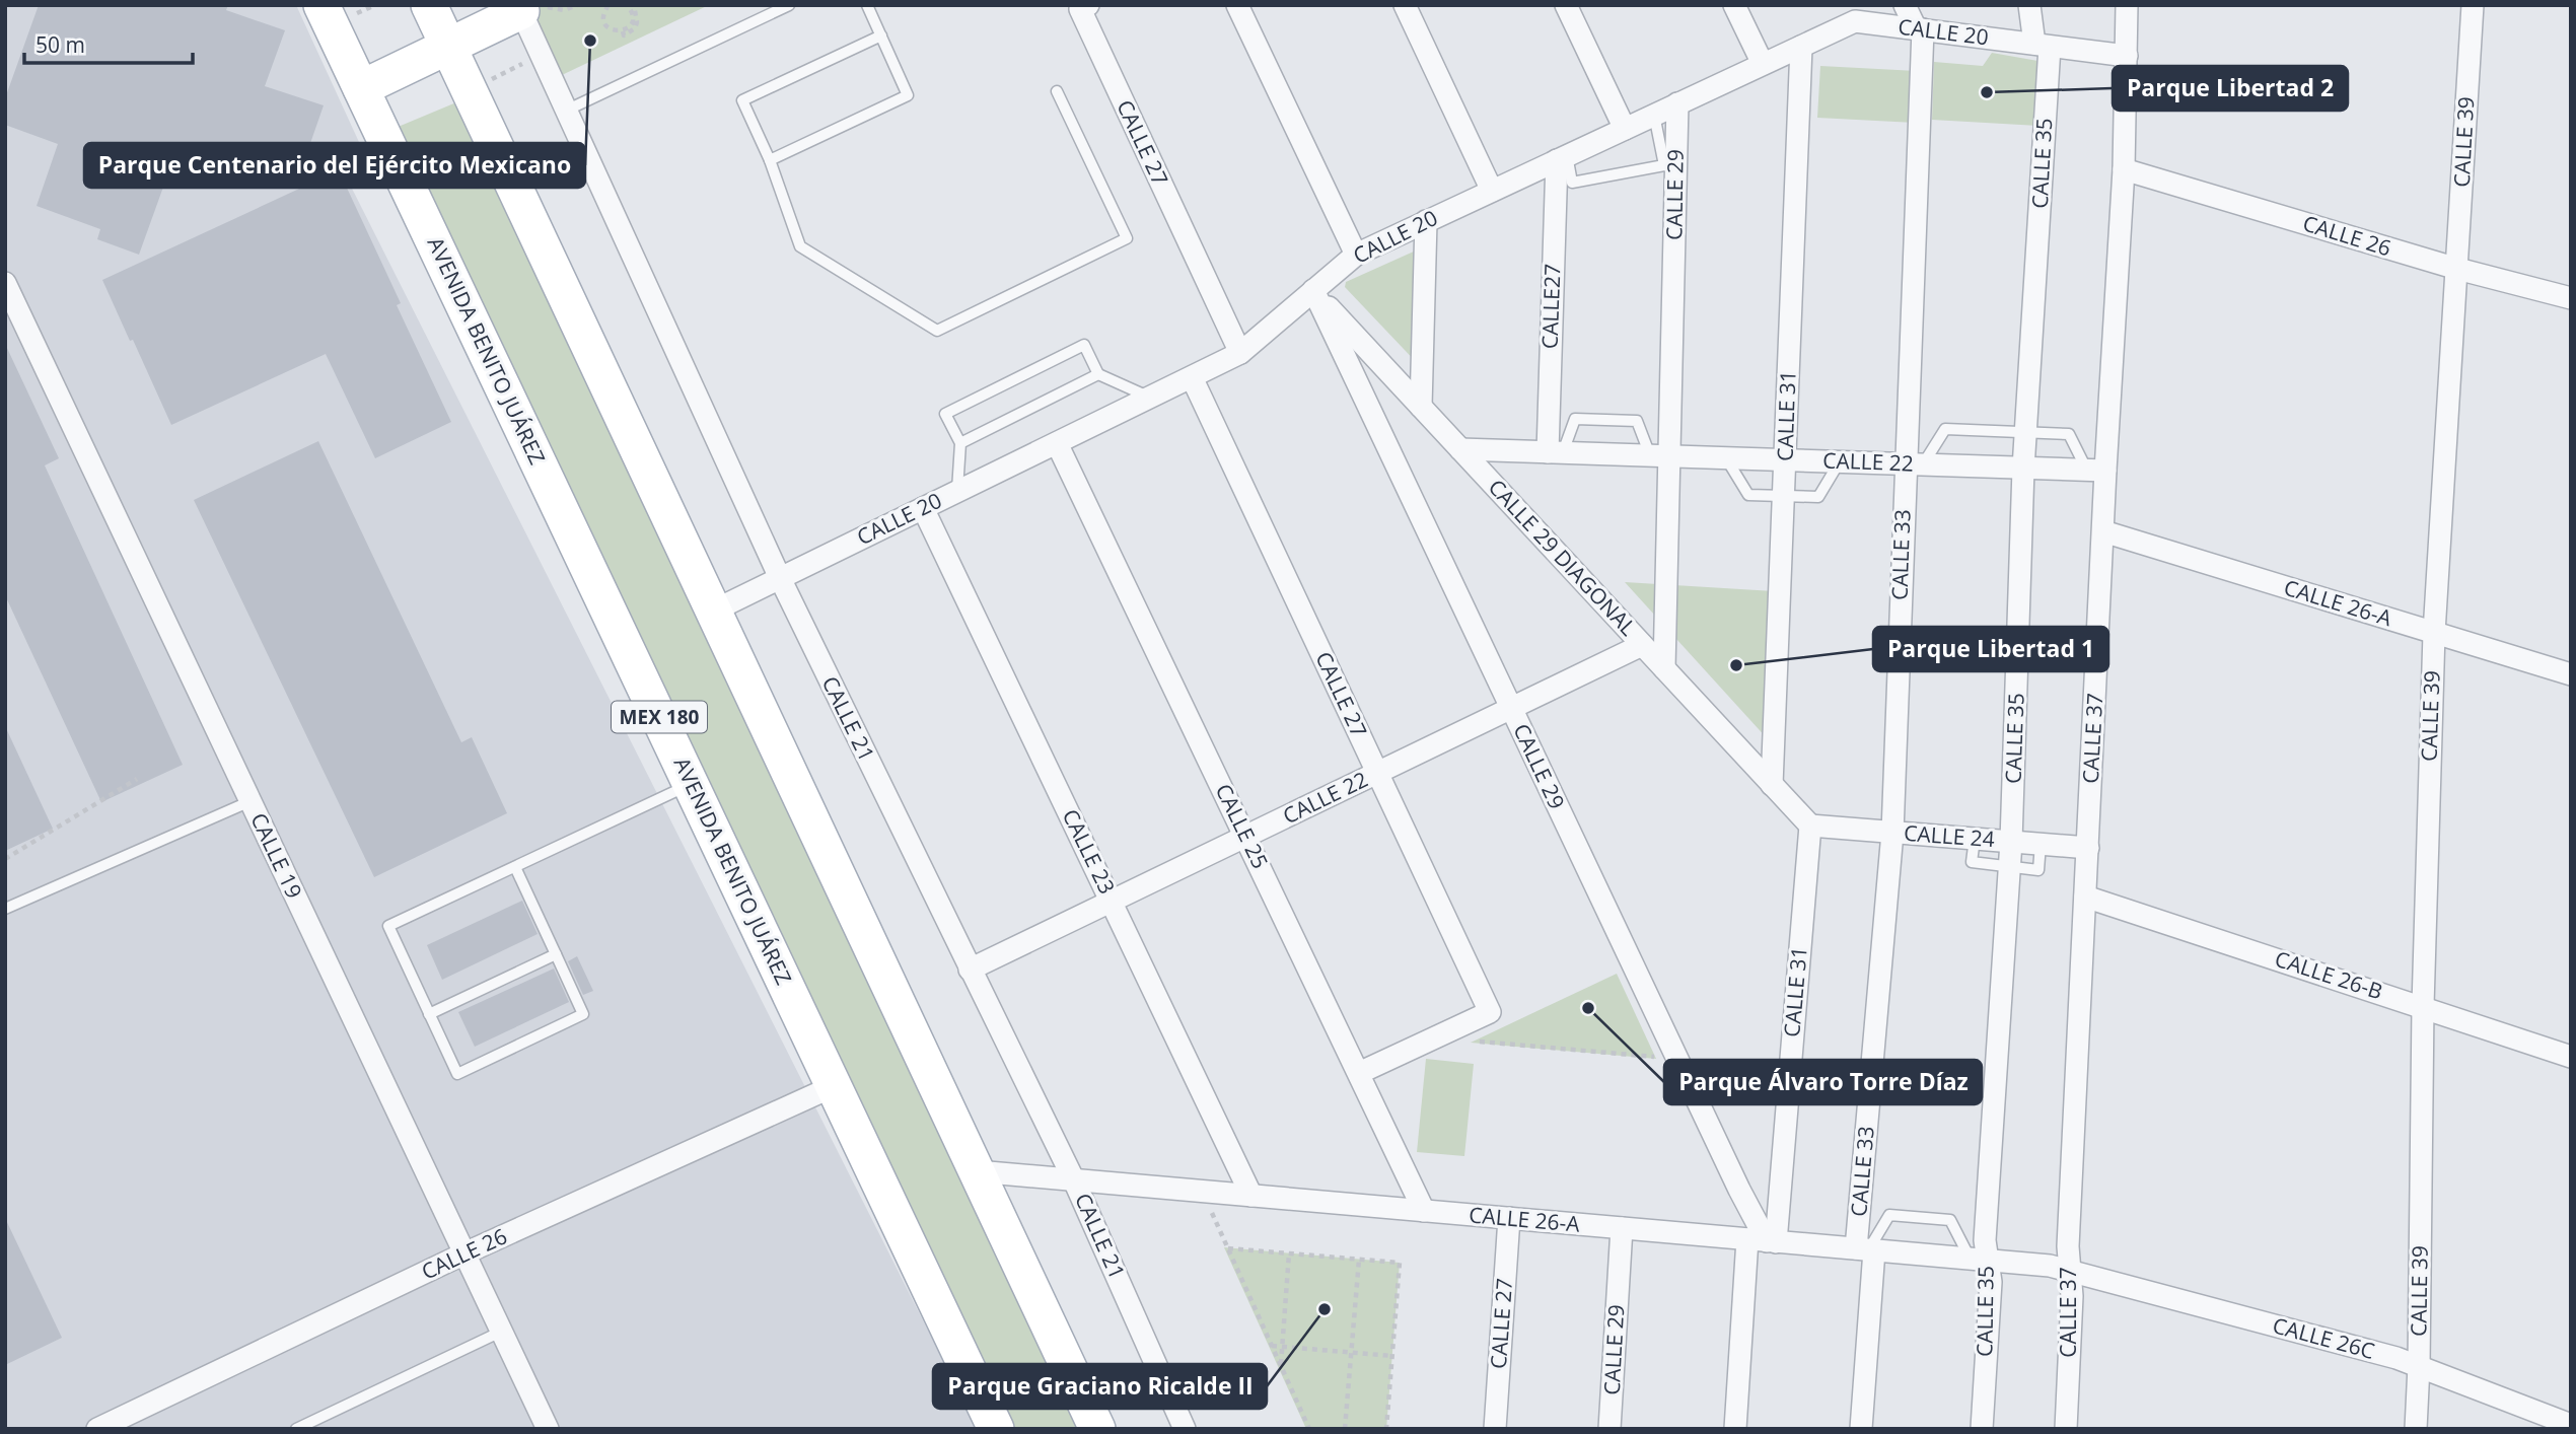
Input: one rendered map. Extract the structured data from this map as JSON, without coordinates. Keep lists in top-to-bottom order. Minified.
{"streets":{"main road":["AVENIDA BENITO JUÁREZ","MEX 180"],"street":["CALLE 20","CALLE 39","CALLE 27","CALLE 35","CALLE 29","CALLE 26","CALLE27","CALLE 31","CALLE 22","CALLE 33","CALLE 29 DIAGONAL","CALLE 26-A","CALLE 21","CALLE 37","CALLE 25","CALLE 24","CALLE 23","CALLE 19","CALLE 26-B","CALLE 26C"]},"crossings":[["CALLE 20","CALLE 27"],["CALLE 20","CALLE 35"],["CALLE 20","CALLE 29"],["CALLE 20","CALLE27"],["CALLE 20","CALLE 31"],["CALLE 20","CALLE 33"],["CALLE 20","CALLE 29 DIAGONAL"],["CALLE 20","CALLE 21"],["CALLE 20","CALLE 37"],["CALLE 20","CALLE 25"],["CALLE 20","CALLE 23"],["CALLE 39","CALLE 26"],["CALLE 39","CALLE 26-A"],["CALLE 39","CALLE 26-B"],["CALLE 39","CALLE 26C"],["CALLE 27","CALLE 22"],["CALLE 27","CALLE 26-A"],["CALLE 27","CALLE 25"],["CALLE 35","CALLE 22"],["CALLE 35","CALLE 26-A"],["CALLE 35","CALLE 24"],["CALLE 29","CALLE 31"],["CALLE 29","CALLE 22"],["CALLE 29","CALLE 29 DIAGONAL"],["CALLE 29","CALLE 26-A"],["CALLE 26","AVENIDA BENITO JUÁREZ"],["CALLE 26","CALLE 37"],["CALLE 26","CALLE 19"],["CALLE27","CALLE 22"],["CALLE 31","CALLE 22"],["CALLE 31","CALLE 29 DIAGONAL"],["CALLE 31","CALLE 26-A"],["CALLE 31","CALLE 24"],["CALLE 22","CALLE 33"],["CALLE 22","CALLE 29 DIAGONAL"],["CALLE 22","CALLE 21"],["CALLE 22","CALLE 37"],["CALLE 22","CALLE 25"],["CALLE 22","CALLE 23"],["CALLE 33","CALLE 26-A"],["CALLE 33","CALLE 24"],["CALLE 29 DIAGONAL","CALLE 24"],["CALLE 26-A","CALLE 21"],["CALLE 26-A","CALLE 37"],["CALLE 26-A","CALLE 25"],["CALLE 26-A","CALLE 23"],["CALLE 26-A","CALLE 26C"],["CALLE 37","CALLE 24"],["CALLE 37","CALLE 26-B"],["CALLE 37","CALLE 26C"]],"places":["Parque Centenario del Ejército Mexicano","Parque Libertad 2","Parque Libertad 1","Parque Álvaro Torre Díaz","Parque Graciano Ricalde II"],"scale_bar":"50 m"}
